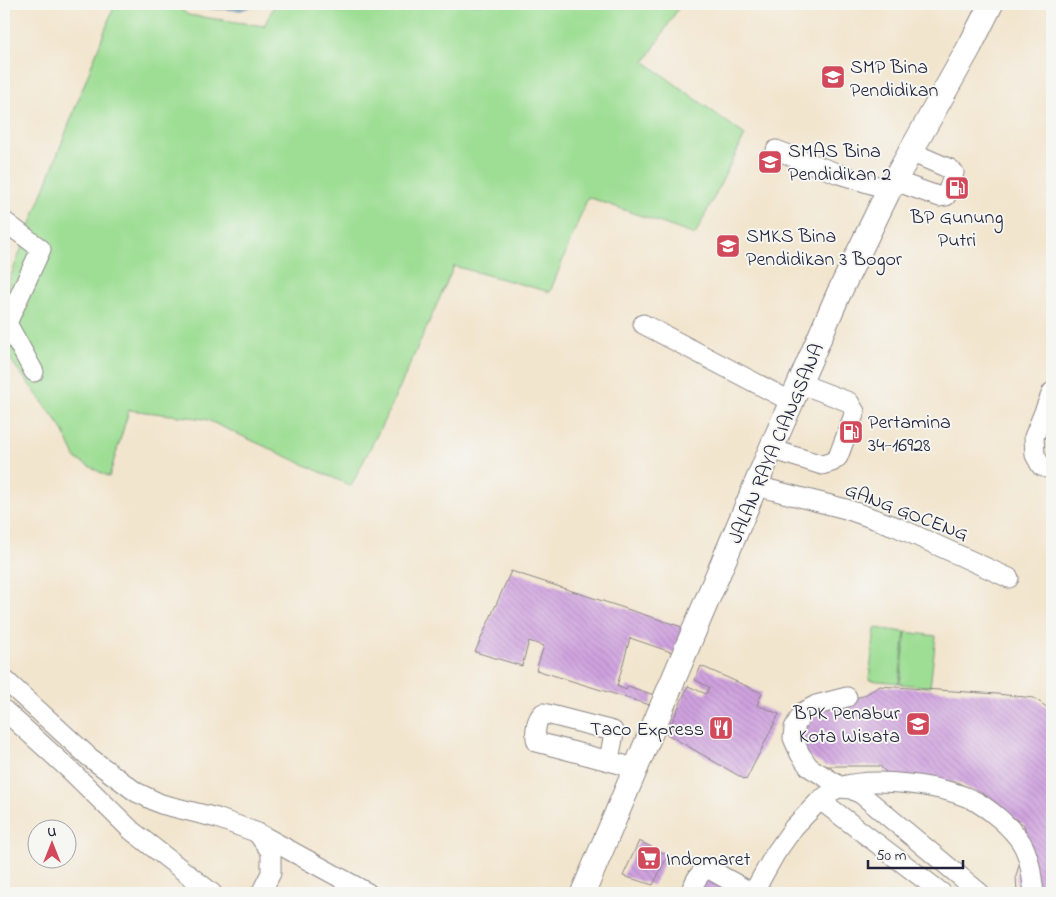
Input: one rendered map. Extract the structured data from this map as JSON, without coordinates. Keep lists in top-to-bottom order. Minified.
{"streets":{"main road":["JALAN RAYA CIANGSANA"],"street":["GANG GOCENG"]},"crossings":[["JALAN RAYA CIANGSANA","GANG GOCENG"]],"places":{"school or university":["SMP Bina Pendidikan","SMAS Bina Pendidikan 2","SMKS Bina Pendidikan 3 Bogor","BPK Penabur Kota Wisata"],"fuel station":["BP Gunung Putri","Pertamina 34-16928"],"restaurant":["Taco Express"],"supermarket":["Indomaret"]},"scale_bar":"50 m","north":"top"}
